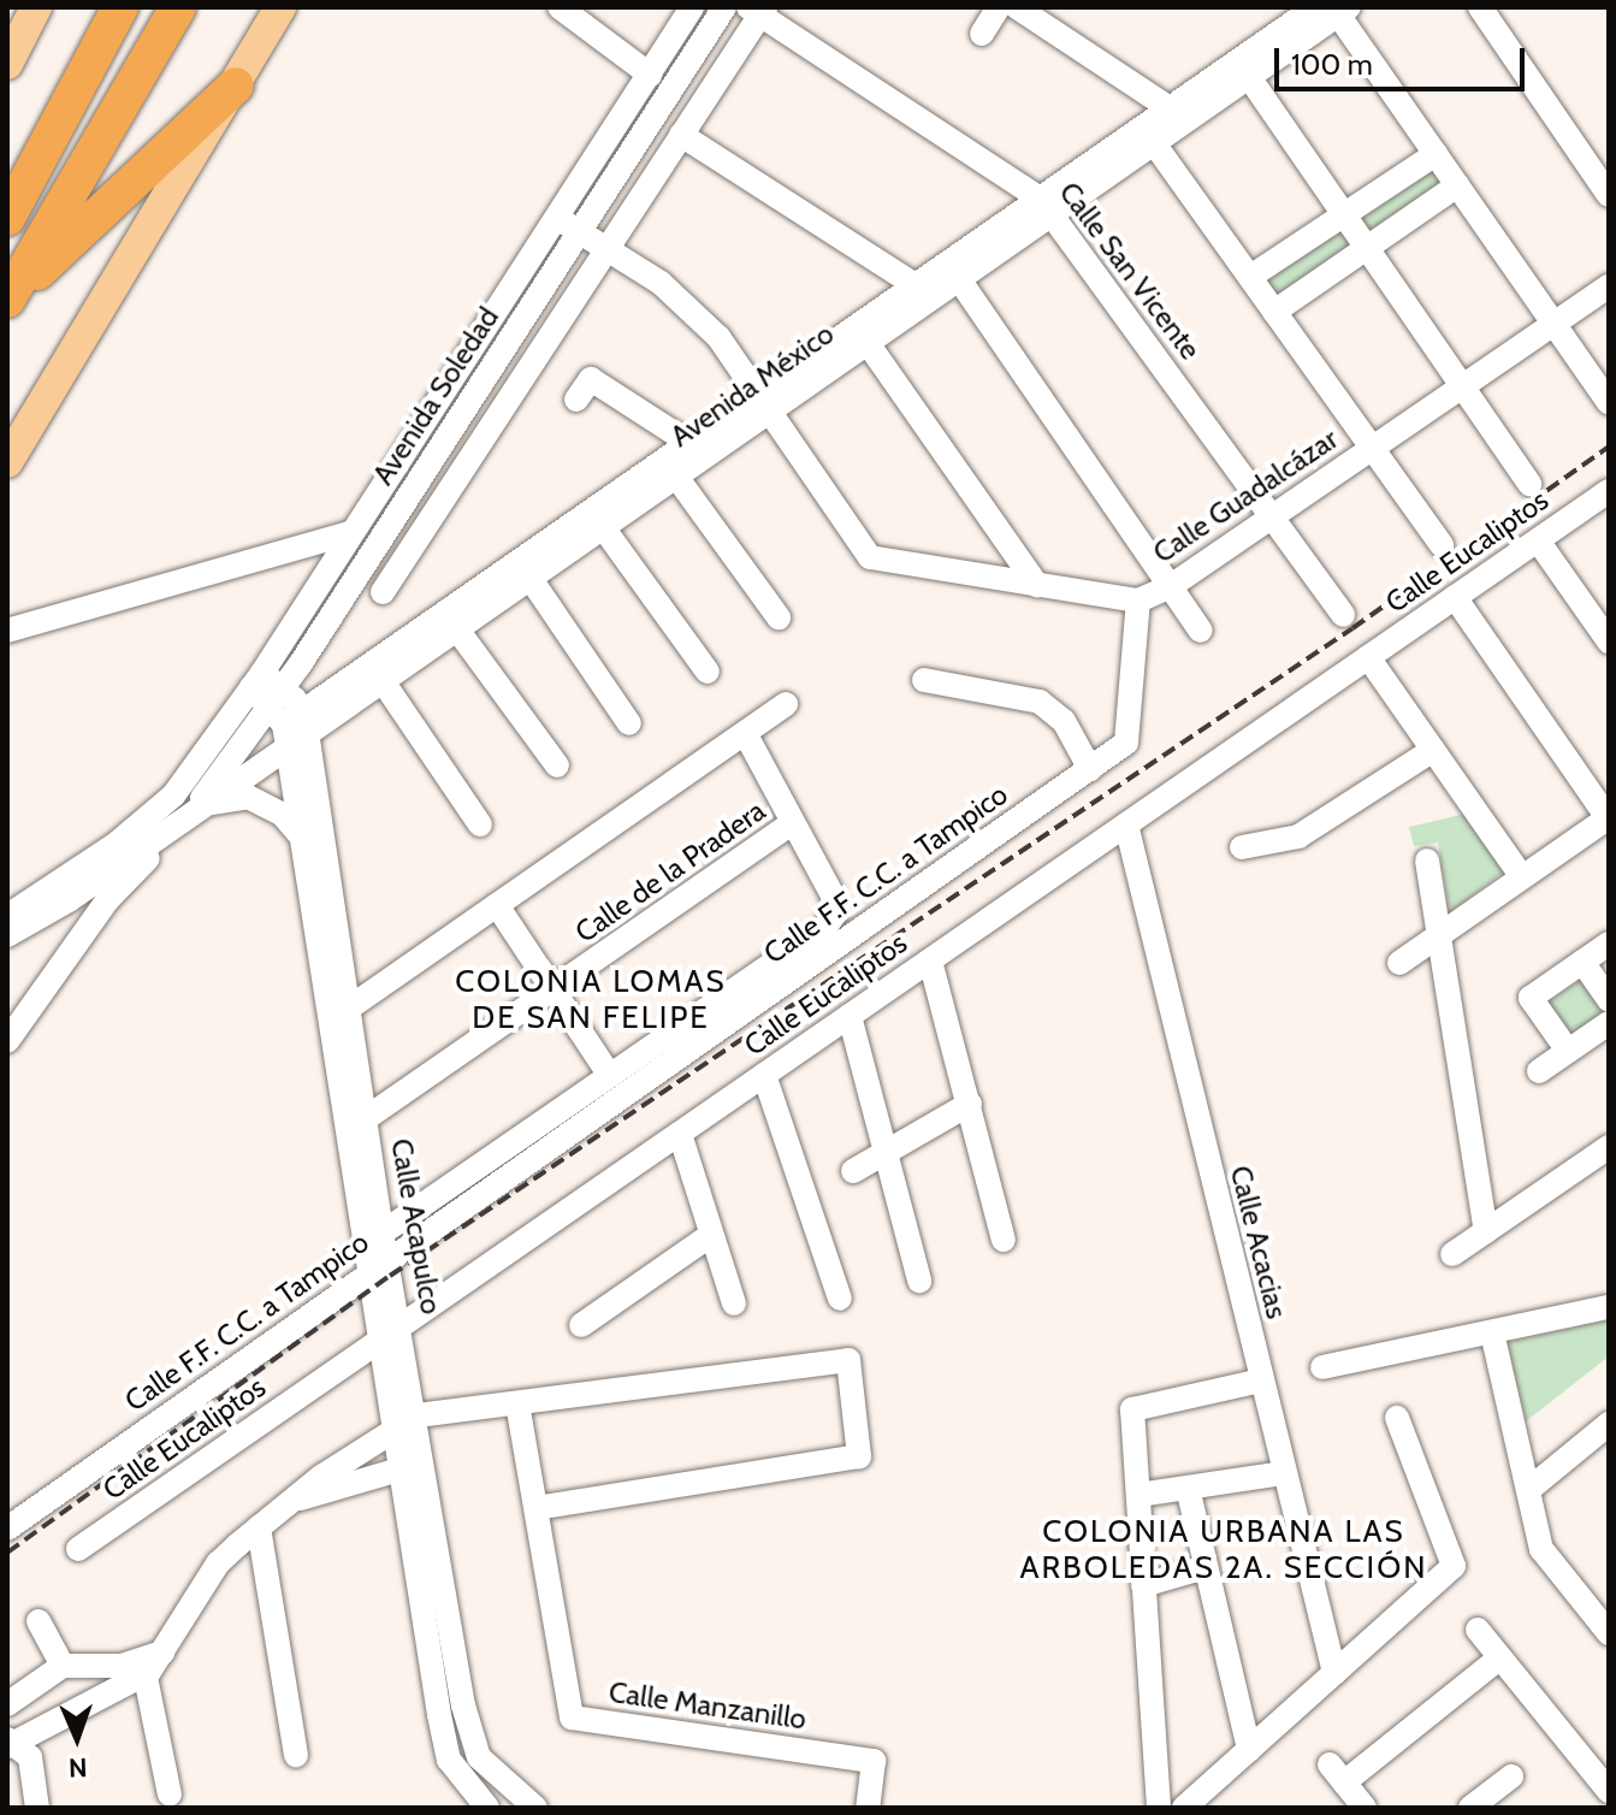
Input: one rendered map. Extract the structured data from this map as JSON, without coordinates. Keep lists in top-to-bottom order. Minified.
{"streets":{"street":["Calle San Vicente","Avenida México","Avenida Soledad","Calle Guadalcázar","Calle Eucaliptos","Calle de la Pradera","Calle F.F. C.C. a Tampico","Calle Acapulco","Calle Acacias","Calle Manzanillo"]},"crossings":[["Calle San Vicente","Avenida México"],["Calle San Vicente","Calle Guadalcázar"],["Avenida México","Avenida Soledad"],["Avenida México","Calle Guadalcázar"],["Avenida México","Calle Acapulco"],["Avenida Soledad","Calle Acapulco"],["Calle Guadalcázar","Calle F.F. C.C. a Tampico"],["Calle Eucaliptos","Calle Acapulco"],["Calle Eucaliptos","Calle Acacias"],["Calle de la Pradera","Calle Acapulco"],["Calle F.F. C.C. a Tampico","Calle Acapulco"]],"districts":["COLONIA LOMAS DE SAN FELIPE","COLONIA URBANA LAS ARBOLEDAS 2A. SECCIÓN"],"scale_bar":"100 m","north":"bottom"}
